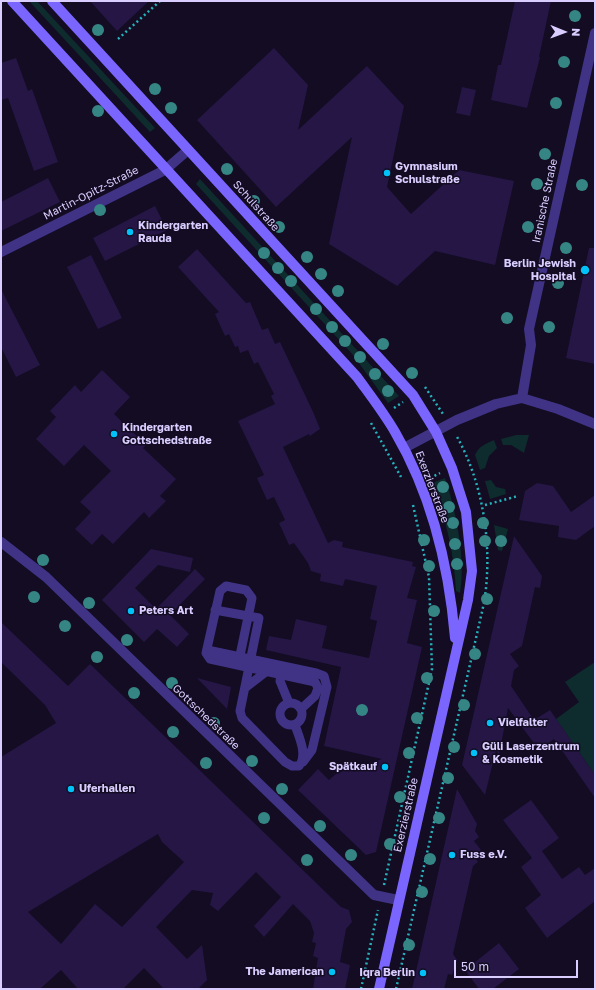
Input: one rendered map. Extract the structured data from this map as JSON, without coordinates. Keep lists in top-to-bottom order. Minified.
{"streets":{"main road":["Schulstraße","Exerzierstraße"],"street":["Martin-Opitz-Straße","Iranische Straße","Gottschedstraße"]},"crossings":[["Martin-Opitz-Straße","Schulstraße"],["Martin-Opitz-Straße","Exerzierstraße"],["Schulstraße","Exerzierstraße"],["Exerzierstraße","Gottschedstraße"]],"places":["Gymnasium Schulstraße","Kindergarten Rauda","Berlin Jewish Hospital","Kindergarten Gottschedstraße","Peters Art","Vielfalter","Güli Laserzentrum & Kosmetik","Spätkauf","Uferhallen","Fuss e.V.","The Jamerican","Iqra Berlin"],"scale_bar":"50 m","north":"right"}
